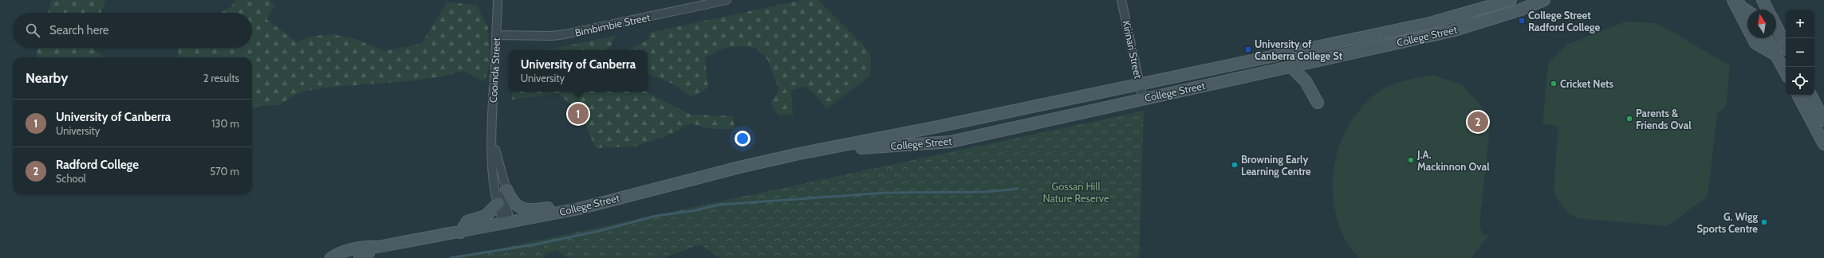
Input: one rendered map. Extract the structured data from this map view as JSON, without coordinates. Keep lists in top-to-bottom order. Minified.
{"streets":{"street":["Bimbimbie Street","College Street","Kirinari Street","Cooinda Street"]},"crossings":[["Bimbimbie Street","Cooinda Street"],["College Street","Kirinari Street"],["College Street","Cooinda Street"]],"parks":["Gossan Hill Nature Reserve"],"places":{"transit":["College Street Radford College","University of Canberra College St"],"other":["Cricket Nets","Parents & Friends Oval","J.A. Mackinnon Oval","Browning Early Learning Centre","G. Wigg Sports Centre"]},"north":"top","page":{"map_buttons":["+","−"],"search":"Search here","popup":["University of Canberra","University"],"heading":["Nearby","2 results"],"list":[{"mark":"1","name":"University of Canberra","note":"University","value":"130 m"},{"mark":"2","name":"Radford College","note":"School","value":"570 m"}],"pins":["1","2"]}}
